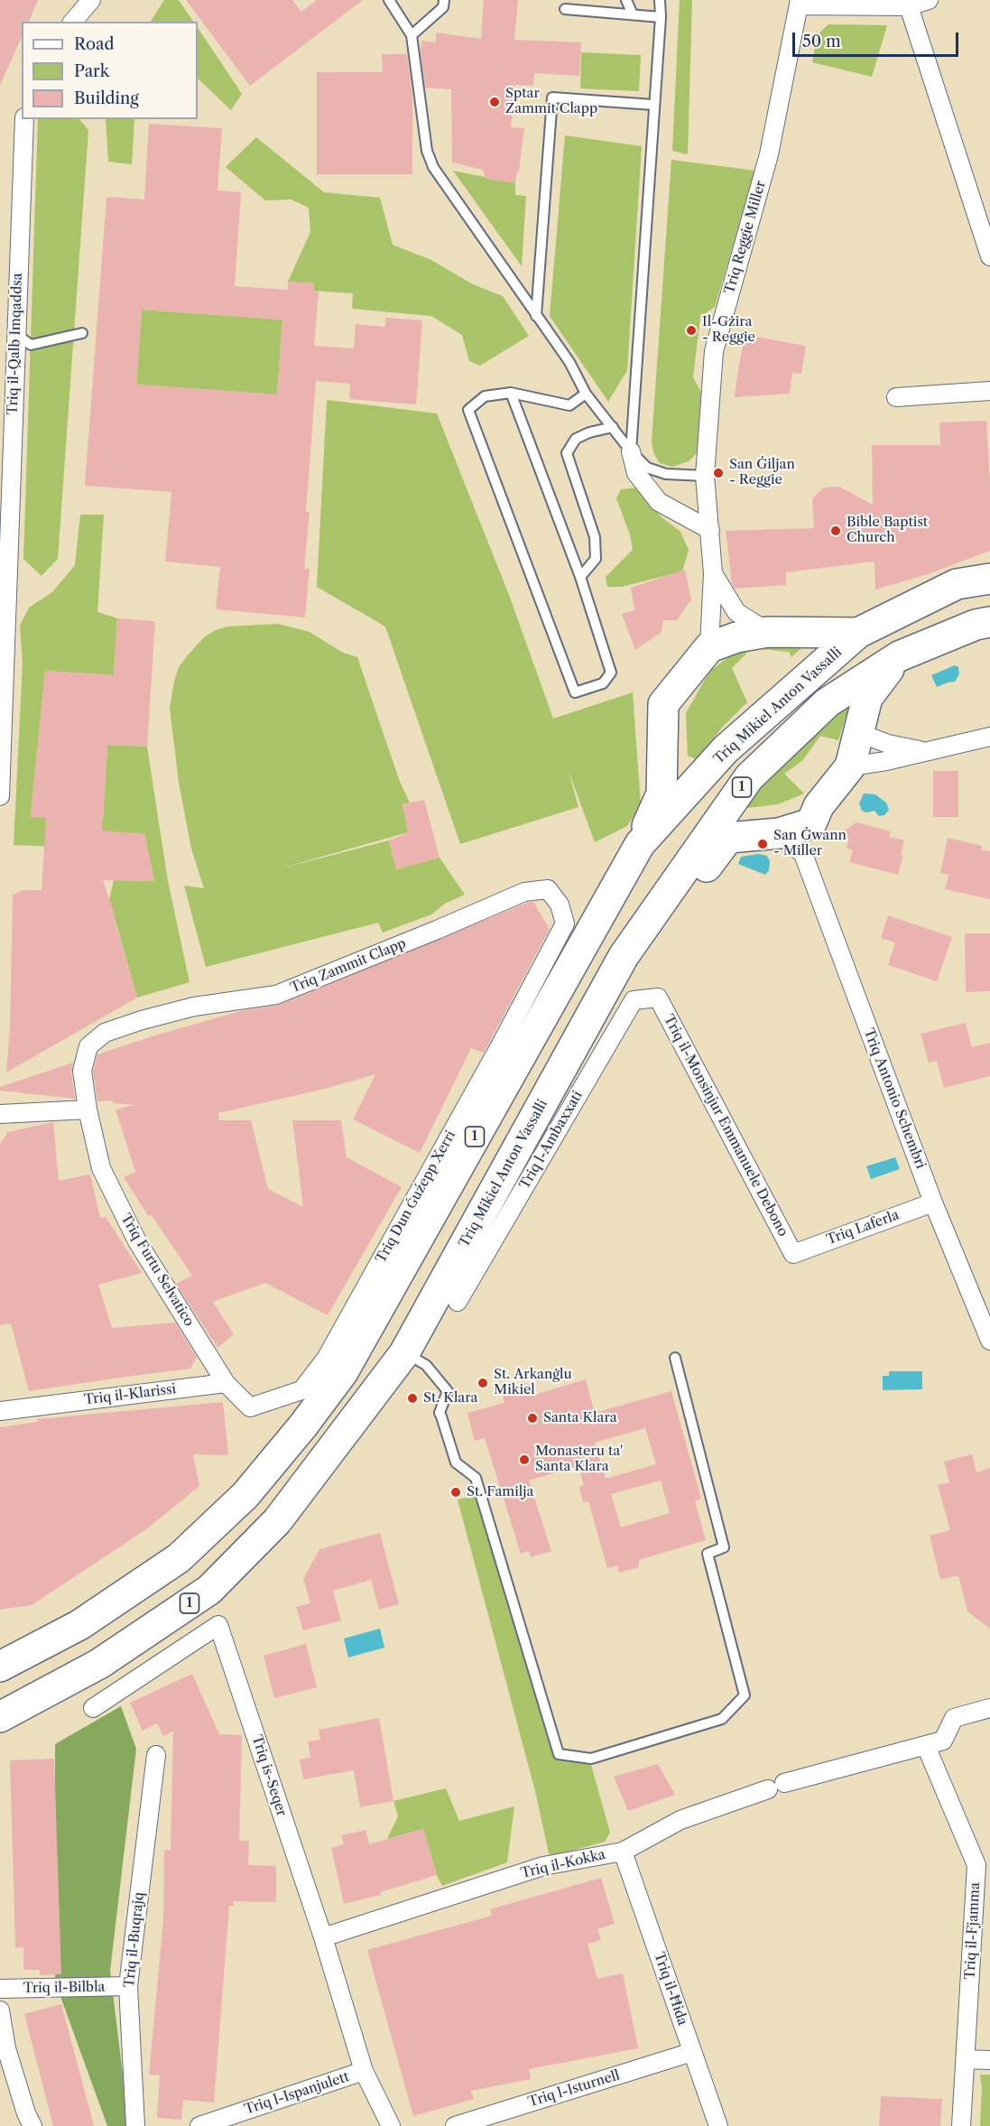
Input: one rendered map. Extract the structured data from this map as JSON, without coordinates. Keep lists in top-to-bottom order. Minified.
{"streets":{"highway":["Triq Mikiel Anton Vassalli","1"],"street":["Triq Reggie Miller","Triq il-Qalb Imqaddsa","Triq Zammit Clapp","Triq Antonio Schembri","Triq il-Monsinjur Emmanuele Debono","Triq l-Ambaxxati","Triq Dun Ǵuźepp Xerri","Triq Laferla","Triq Furtu Selvatico","Triq il-Klarissi","Triq is-Seqer","Triq il-Kokka","Triq il-Fjamma","Triq il-Buqrajq","Triq il-Bilbla","Triq il-Ħida","Triq l-Isturnell","Triq l-Ispanjulett"]},"crossings":[["Triq Reggie Miller","1"],["Triq Mikiel Anton Vassalli","1"],["Triq Mikiel Anton Vassalli","Triq Dun Ǵuźepp Xerri"],["1","Triq Antonio Schembri"],["Triq Zammit Clapp","Triq Dun Ǵuźepp Xerri"],["Triq Zammit Clapp","Triq Furtu Selvatico"],["Triq Antonio Schembri","Triq Laferla"],["Triq il-Monsinjur Emmanuele Debono","Triq l-Ambaxxati"],["Triq il-Monsinjur Emmanuele Debono","Triq Laferla"],["Triq Dun Ǵuźepp Xerri","Triq Furtu Selvatico"],["Triq Dun Ǵuźepp Xerri","Triq il-Klarissi"],["Triq Furtu Selvatico","Triq il-Klarissi"],["Triq is-Seqer","Triq il-Kokka"],["Triq is-Seqer","Triq l-Ispanjulett"],["Triq il-Kokka","Triq il-Fjamma"],["Triq il-Kokka","Triq il-Ħida"],["Triq il-Buqrajq","Triq il-Bilbla"],["Triq il-Ħida","Triq l-Isturnell"]],"places":["Sptar Zammit Clapp","Il-Gżira - Reggie","San Ġiljan - Reggie","Bible Baptist Church","San Ġwann - Miller","St. Arkanġlu Mikiel","St. Klara","Santa Klara","Monasteru ta' Santa Klara","St. Familja"],"legend":["Road","Park","Building"],"scale_bar":"50 m"}
